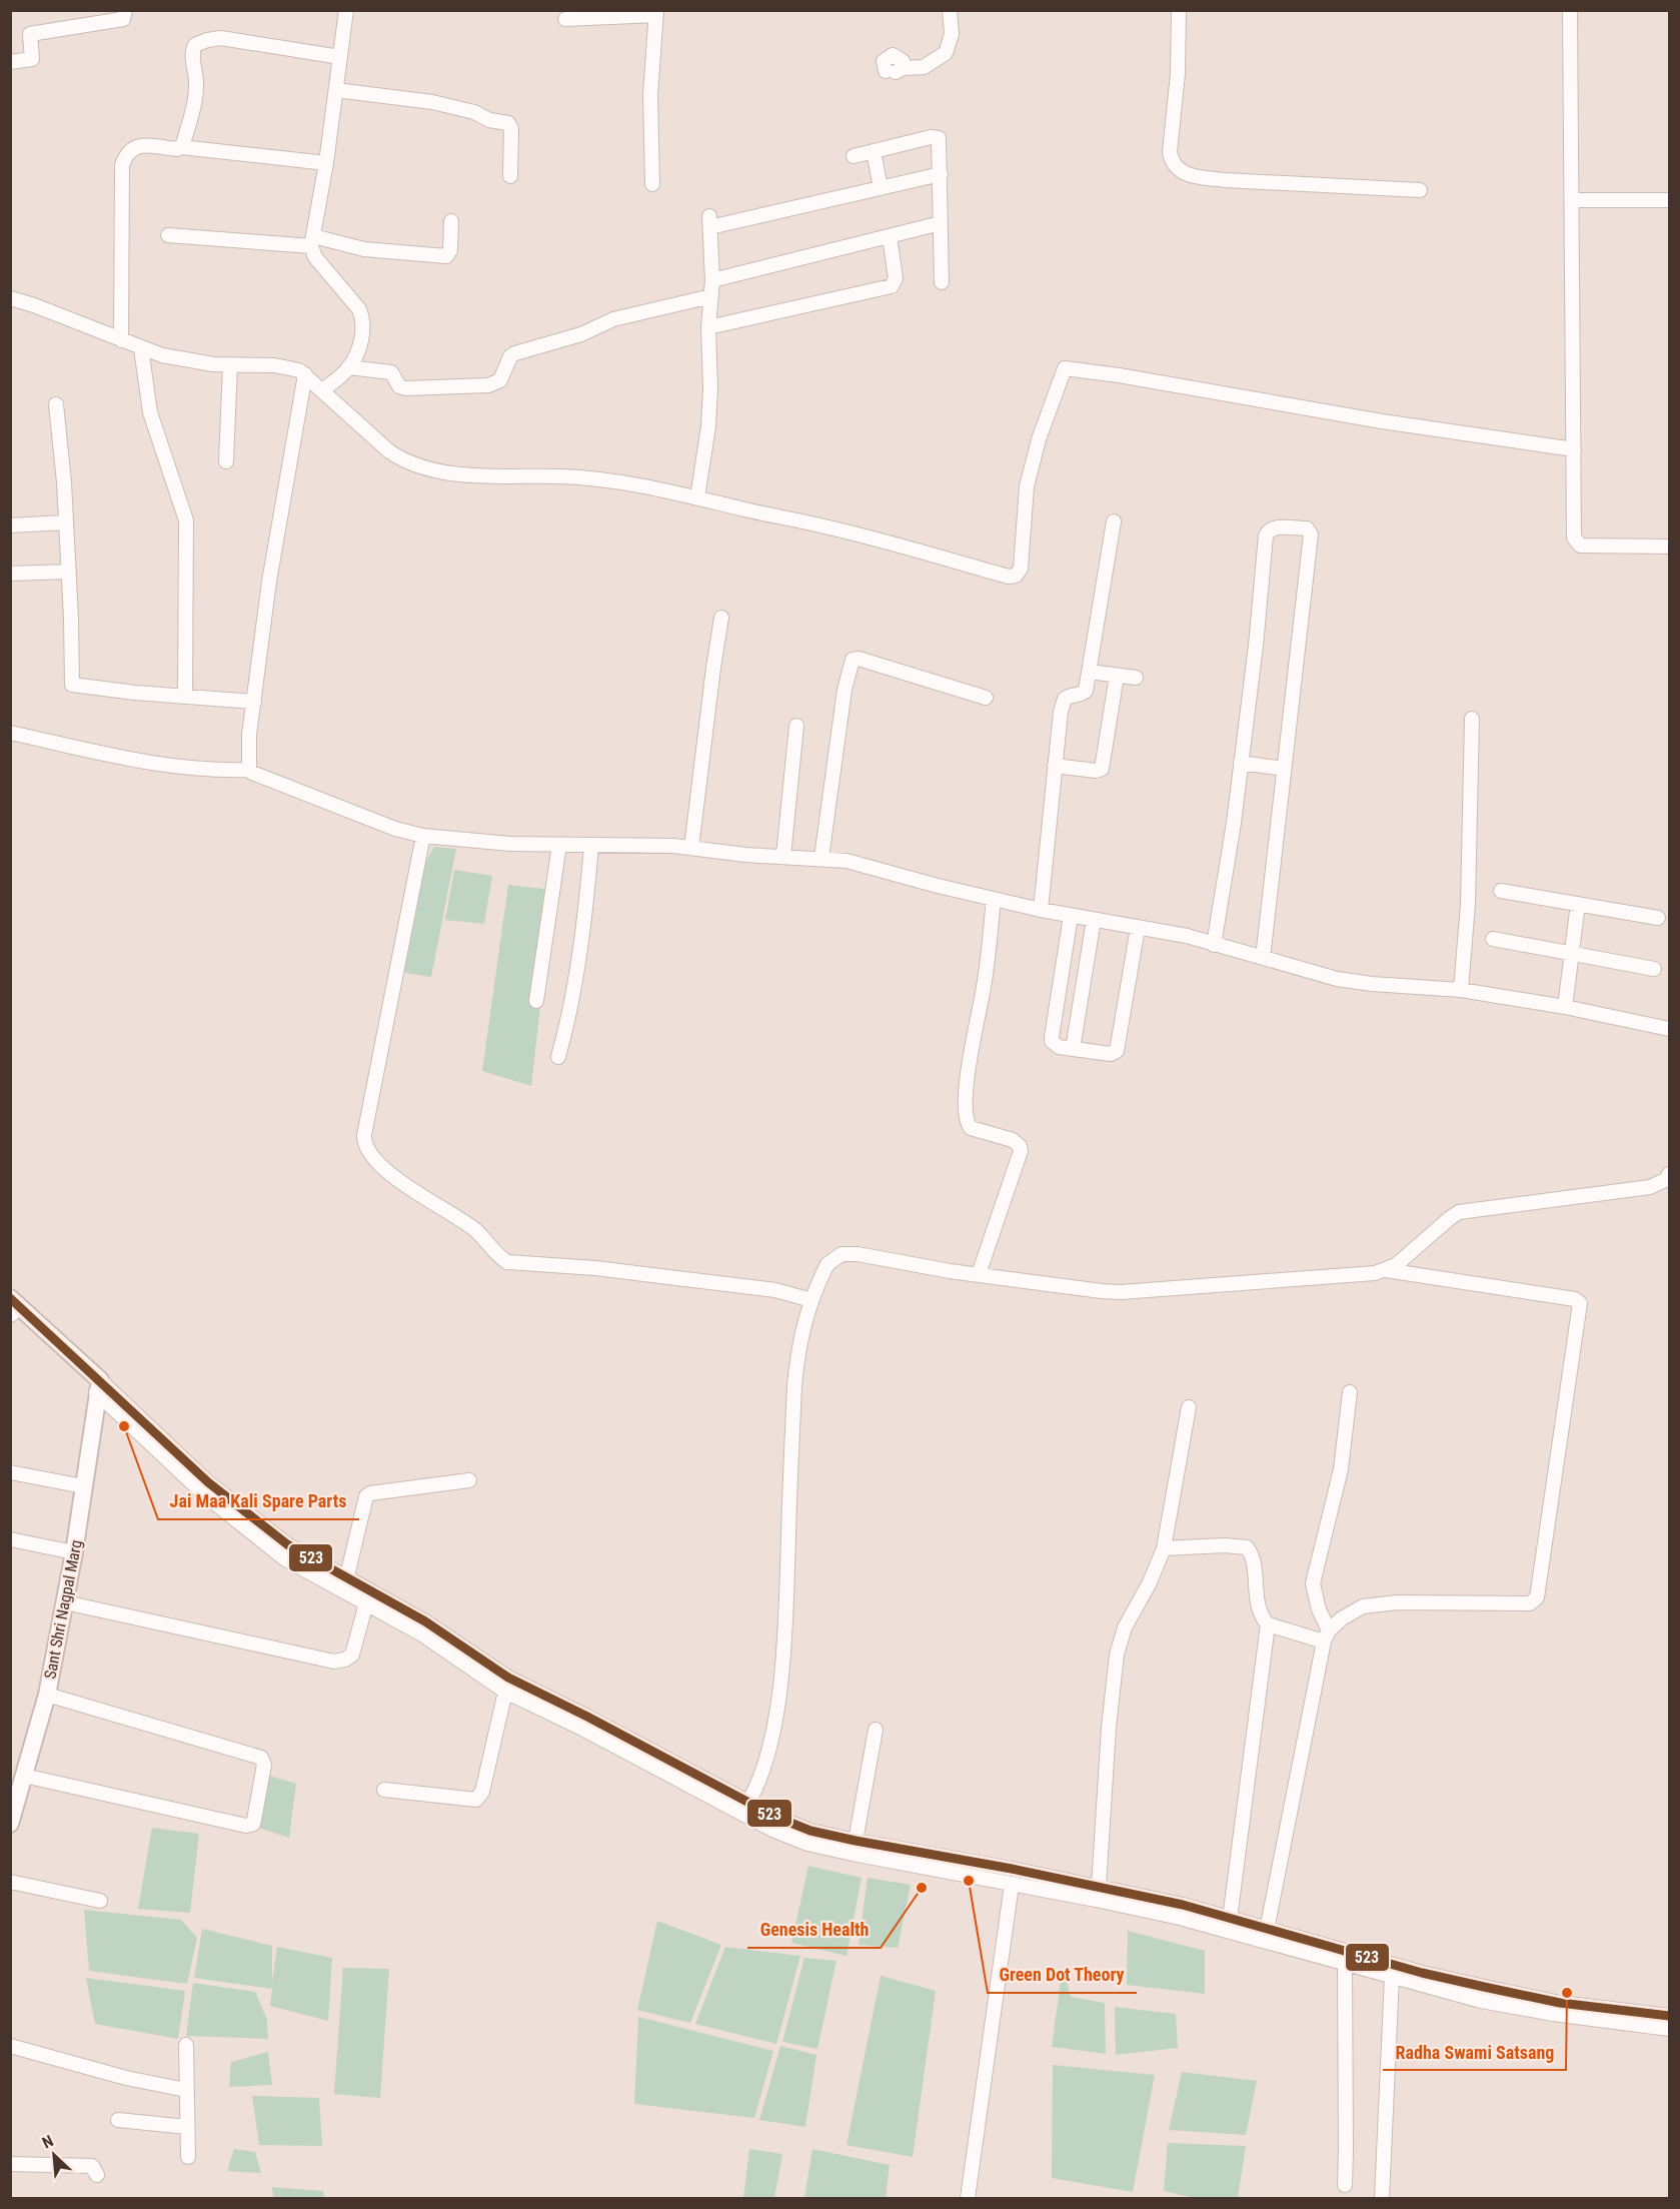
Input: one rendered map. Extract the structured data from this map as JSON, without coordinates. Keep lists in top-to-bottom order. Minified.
{"streets":{"main road":["Sant Shri Nagpal Marg"]},"places":["Jai Maa Kali Spare Parts","Green Dot Theory","Genesis Health","Radha Swami Satsang"],"lines":["transit line 523"],"north":"top left"}
